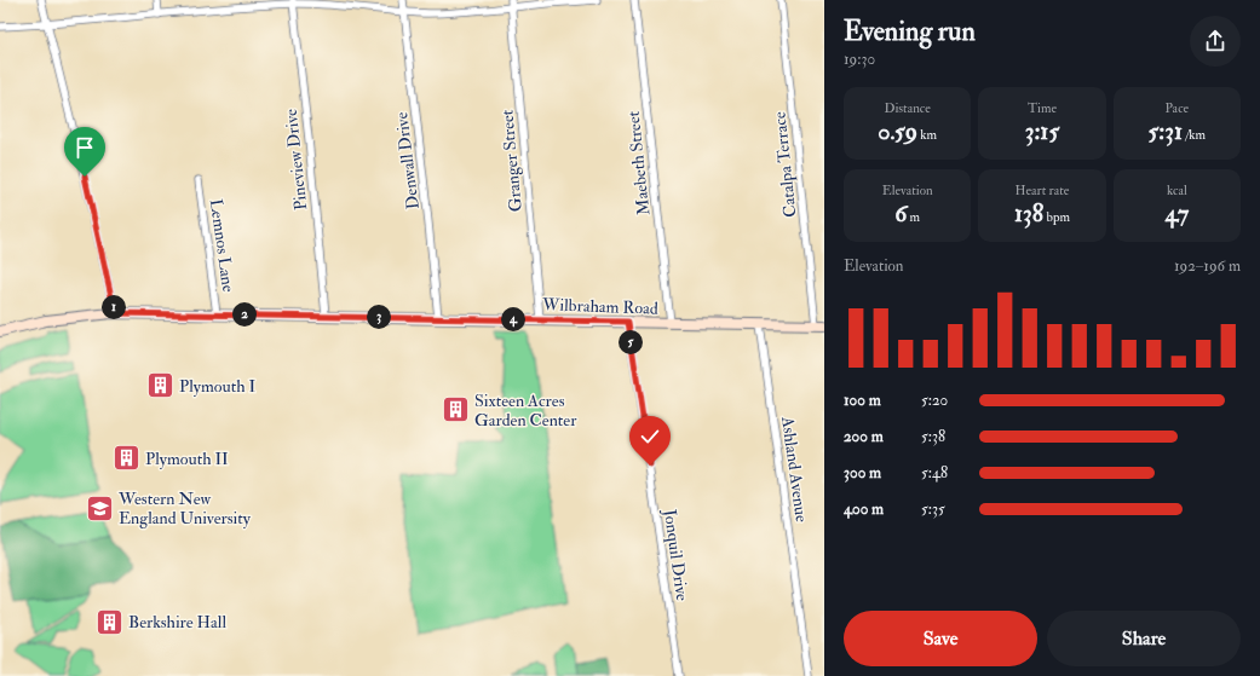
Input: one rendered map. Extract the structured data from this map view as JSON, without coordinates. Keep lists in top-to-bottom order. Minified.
{"streets":{"main road":["Wilbraham Road"],"street":["Pineview Drive","Denwall Drive","Granger Street","Maebeth Street","Catalpa Terrace","Lemnos Lane","Ashland Avenue","Jonquil Drive"]},"crossings":[["Pineview Drive","Wilbraham Road"],["Denwall Drive","Wilbraham Road"],["Granger Street","Wilbraham Road"],["Maebeth Street","Wilbraham Road"],["Catalpa Terrace","Wilbraham Road"],["Lemnos Lane","Wilbraham Road"],["Wilbraham Road","Ashland Avenue"],["Wilbraham Road","Jonquil Drive"]],"places":{"building":["Plymouth I","Sixteen Acres Garden Center","Plymouth II","Berkshire Hall"],"school or university":["Western New England University"]},"page":{"heading":["Evening run","19:30"],"stats":[["Distance","0.59 km"],["Time","3:15"],["Pace","5:31 /km"],["Elevation","6 m"],["Heart rate","138 bpm"],["kcal","47"]],"chart":["Elevation","192–196 m"],"pins":["1","2","3","4","5"],"list":[{"name":"100 m","note":"5:20"},{"name":"200 m","note":"5:38"},{"name":"300 m","note":"5:48"},{"name":"400 m","note":"5:35"}],"buttons":["Save","Share"]}}
